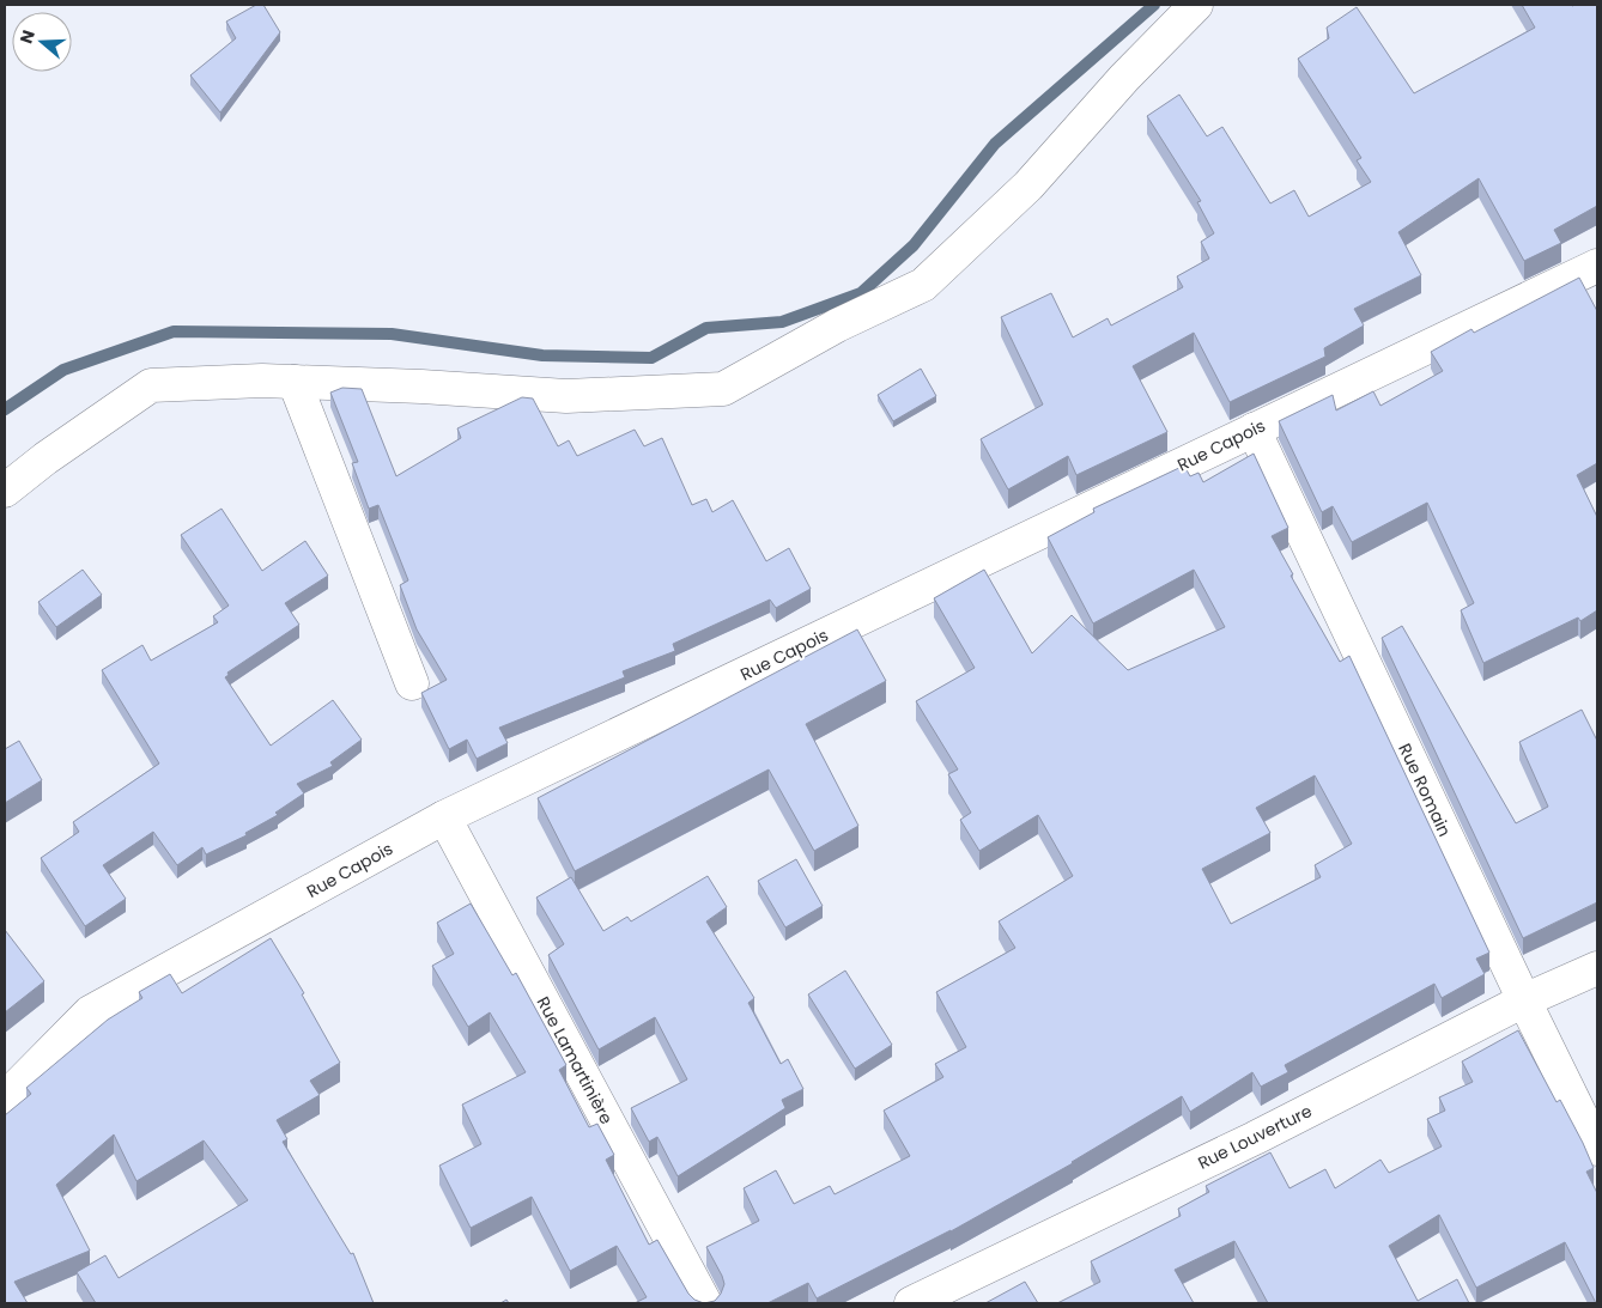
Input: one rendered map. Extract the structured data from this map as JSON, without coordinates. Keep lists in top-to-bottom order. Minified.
{"streets":{"street":["Rue Capois","Rue Romain","Rue Lamartinière","Rue Louverture"]},"crossings":[["Rue Capois","Rue Romain"],["Rue Capois","Rue Lamartinière"],["Rue Romain","Rue Louverture"]],"north":"left"}
